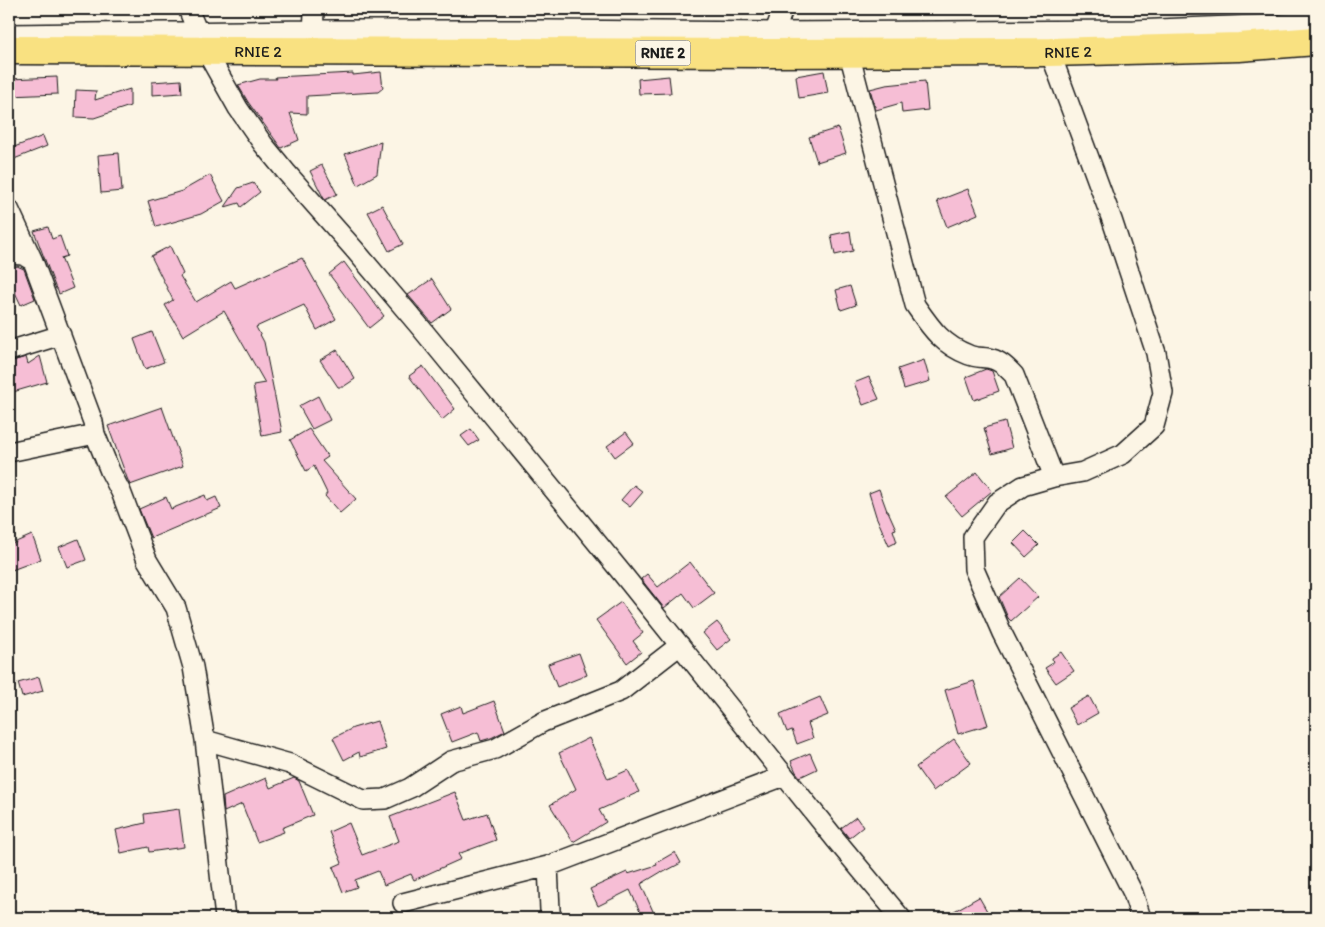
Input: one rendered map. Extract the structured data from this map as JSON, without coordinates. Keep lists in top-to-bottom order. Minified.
{"streets":{"highway":["RNIE 2"]}}
